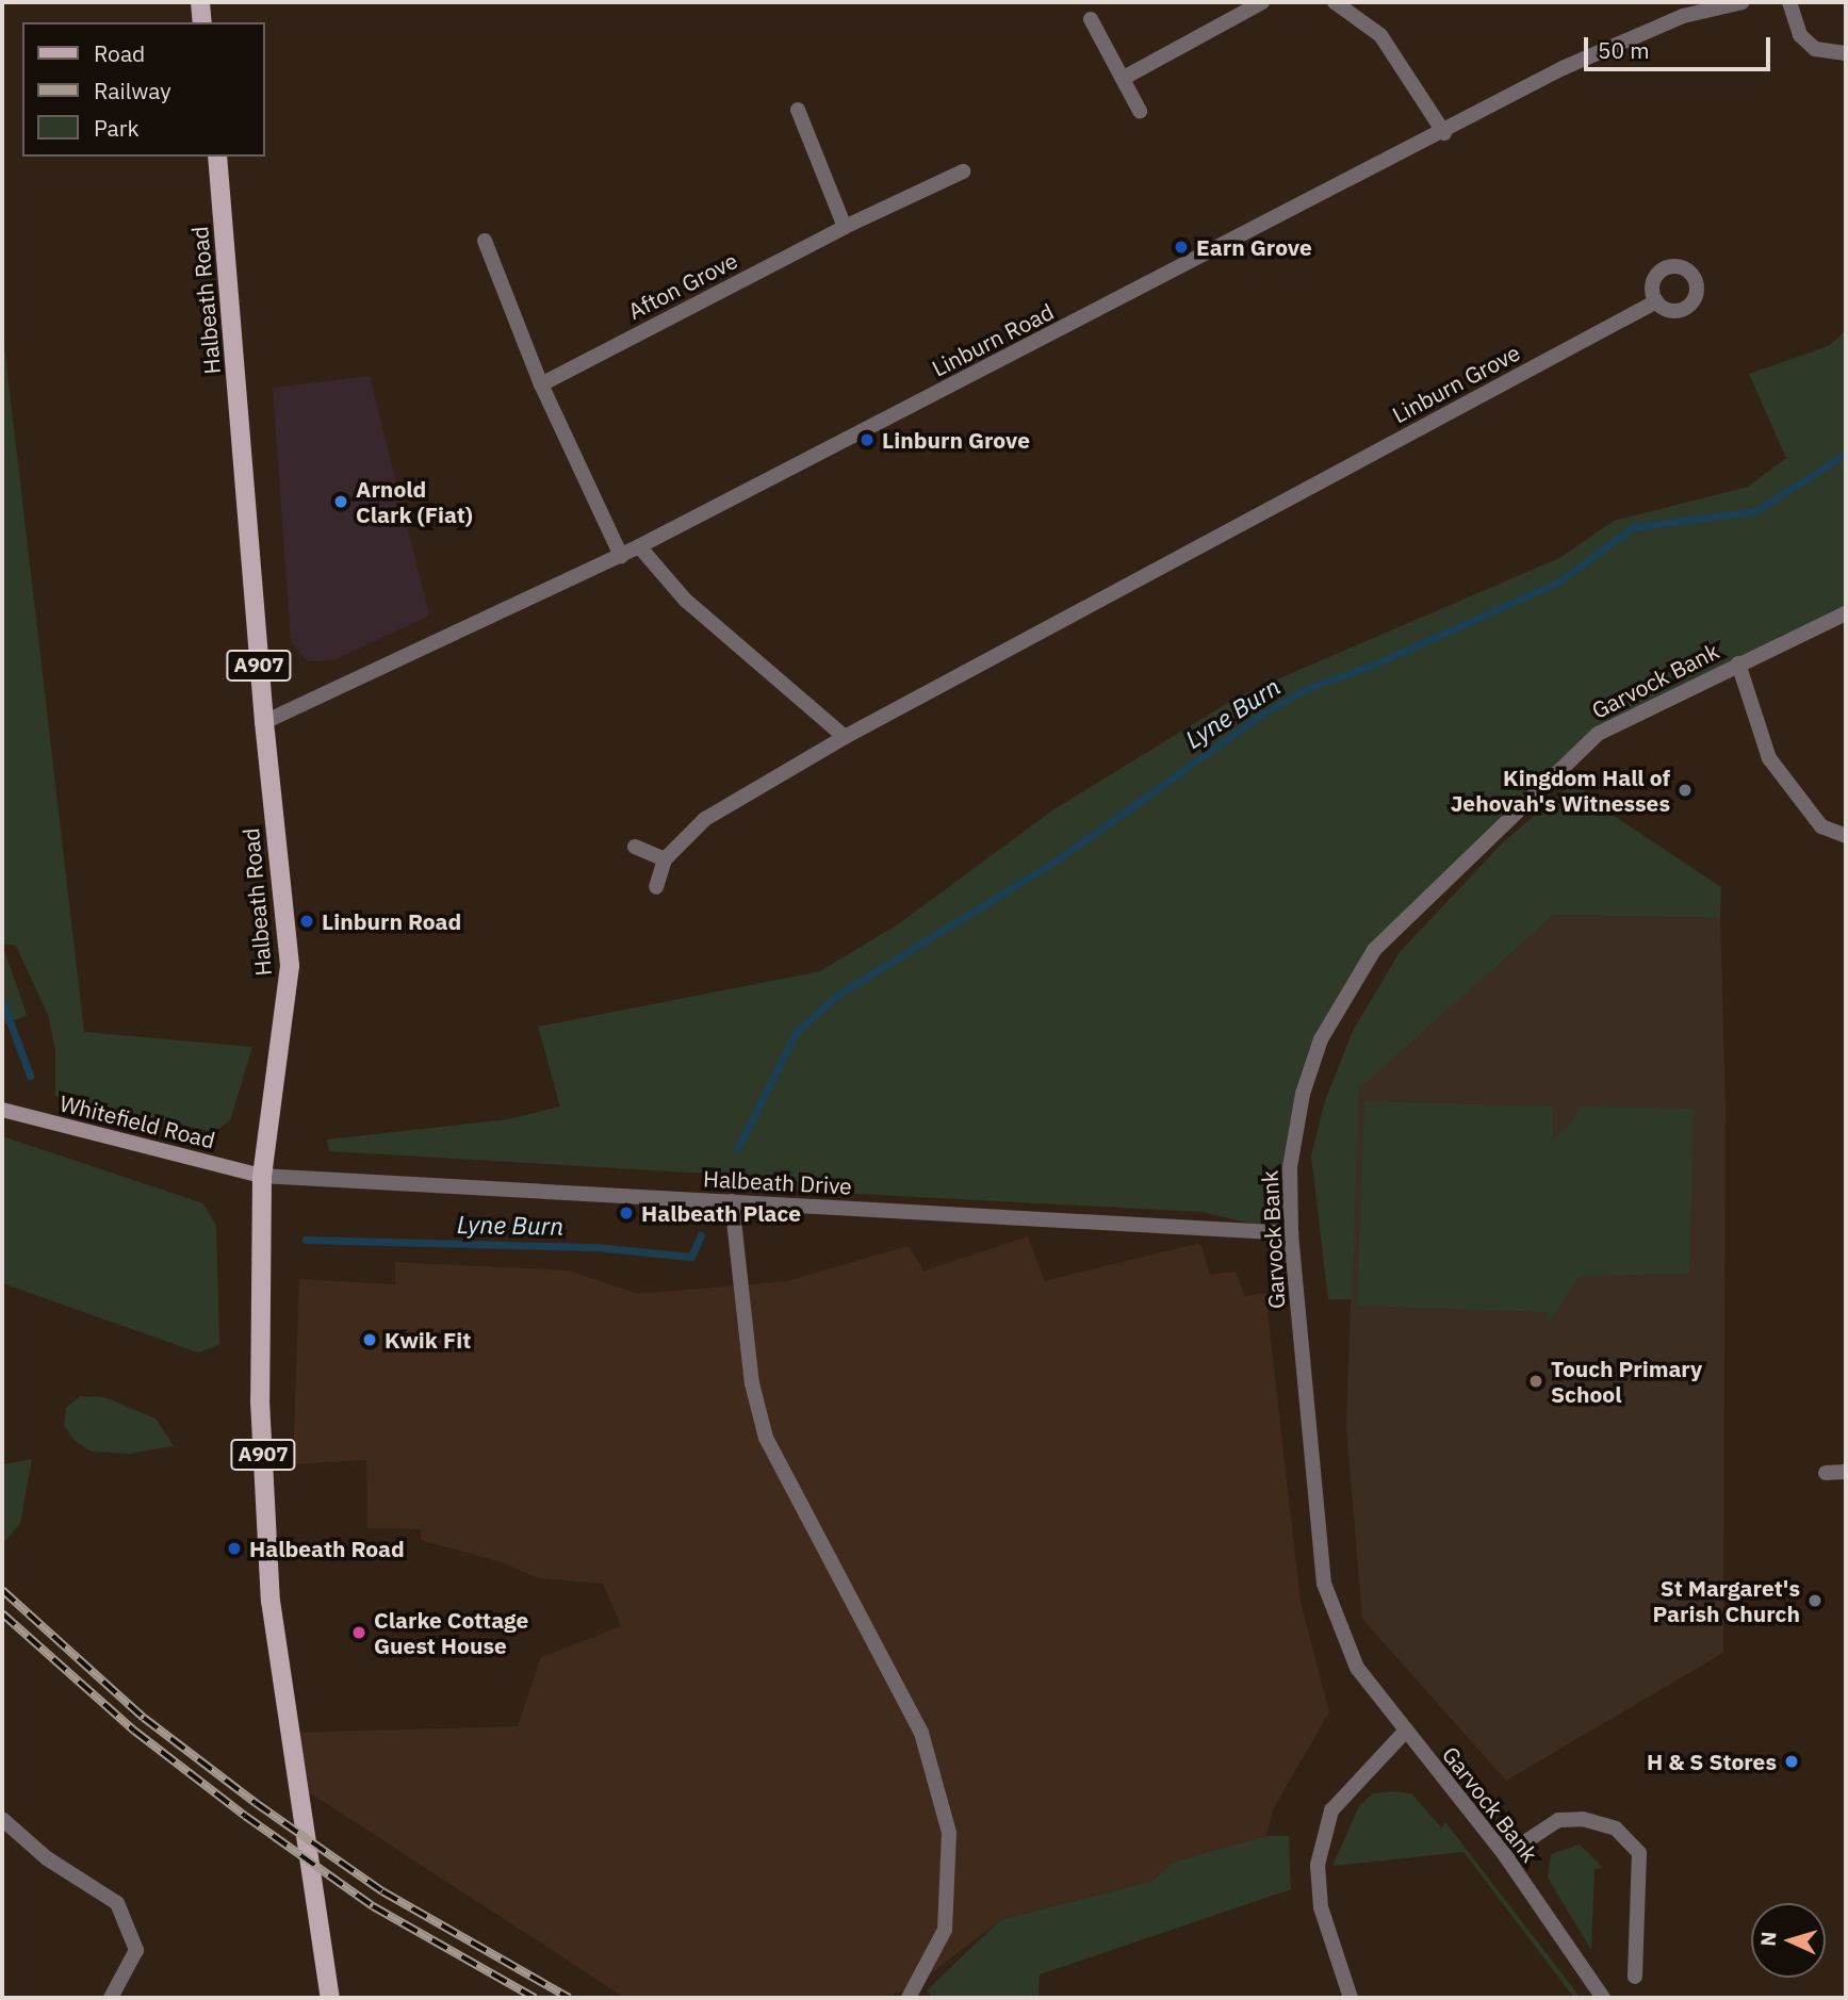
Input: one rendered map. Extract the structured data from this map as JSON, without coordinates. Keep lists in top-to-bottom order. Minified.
{"streets":{"main road":["Halbeath Road","A907","Whitefield Road"],"street":["Afton Grove","Linburn Road","Linburn Grove","Garvock Bank","Halbeath Drive"]},"crossings":[["Halbeath Road","Linburn Road"],["Halbeath Road","Whitefield Road"],["Halbeath Road","Halbeath Drive"],["Garvock Bank","Halbeath Drive"],["Whitefield Road","Halbeath Drive"]],"water":["Lyne Burn"],"places":["Earn Grove","Linburn Grove","Arnold Clark (Fiat)","Kingdom Hall of Jehovah's Witnesses","Linburn Road","Halbeath Place","Kwik Fit","Touch Primary School","Halbeath Road","St Margaret's Parish Church","Clarke Cottage Guest House","H & S Stores"],"legend":["Road","Railway","Park"],"scale_bar":"50 m","north":"left"}
